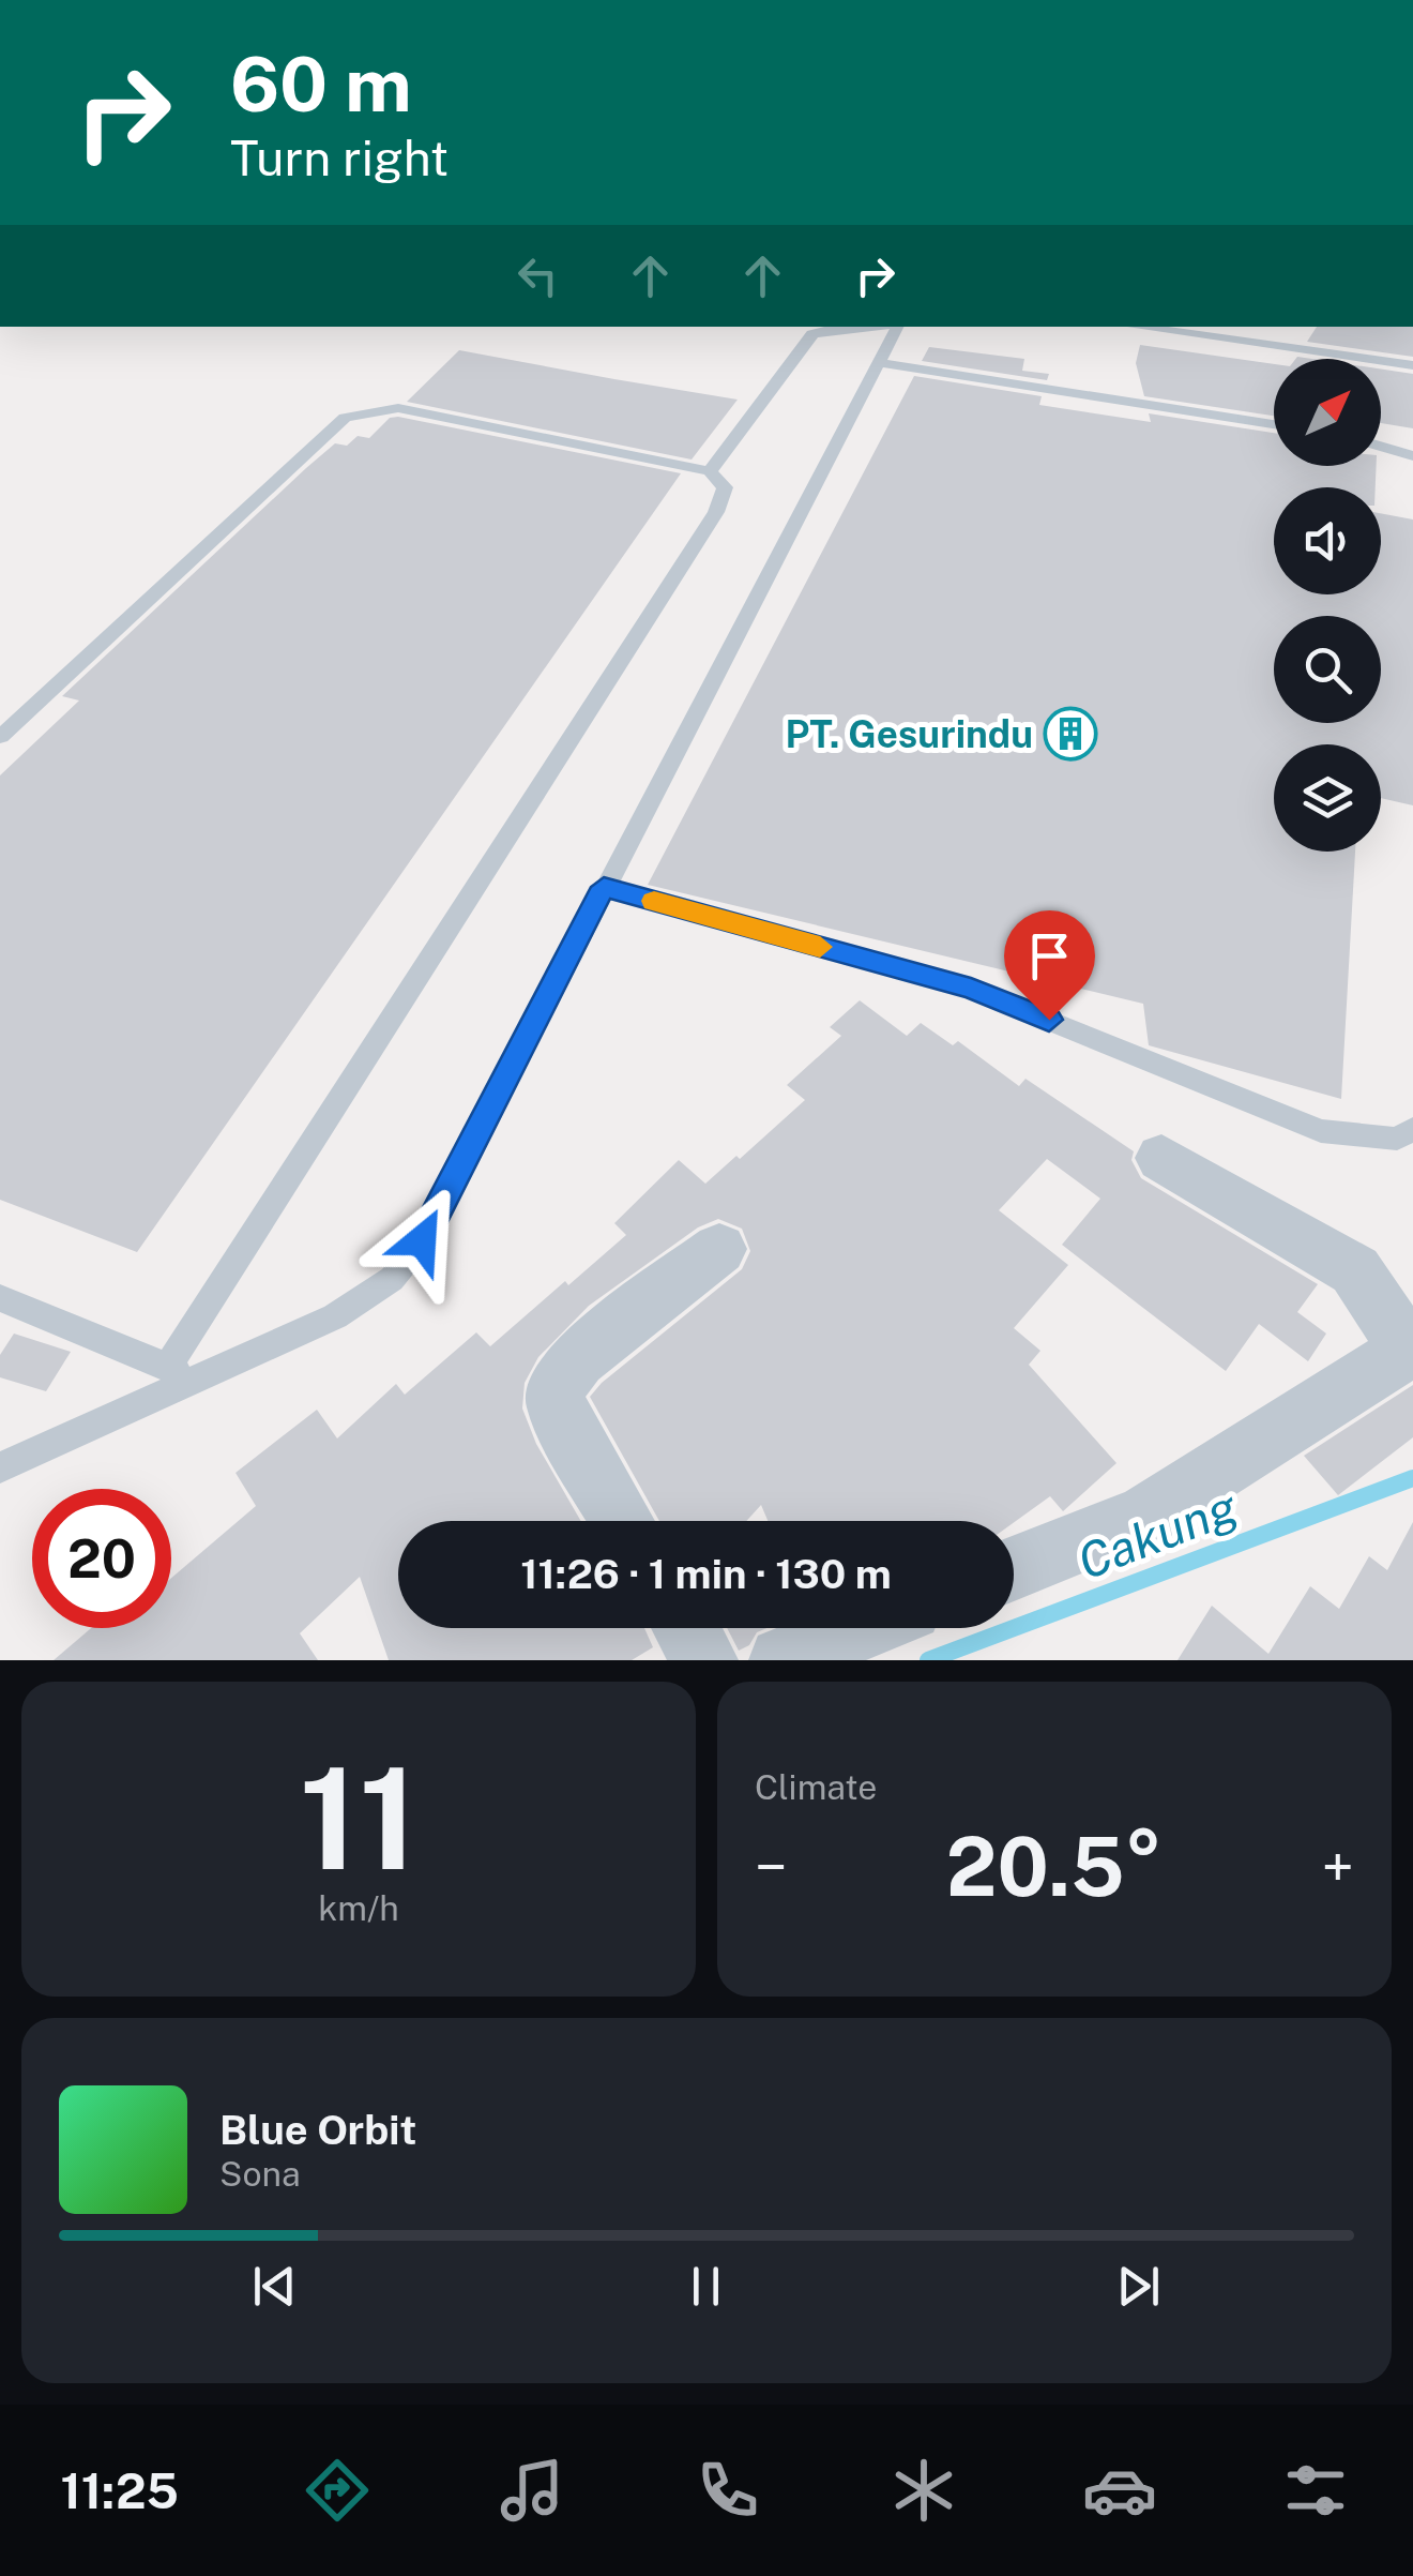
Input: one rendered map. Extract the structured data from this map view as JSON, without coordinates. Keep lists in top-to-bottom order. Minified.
{"water":["Cakung"],"places":{"building":["PT. Gesurindu"]},"north":"top right","page":{"turn":["60 m","Turn right"],"limit":"20","trip":"11:26 · 1 min · 130 m","tile":[["11","km/h"],"Climate"],"heat":["−","20.5°","+"],"song":["Blue Orbit","Sona"],"tabs":"11:25"}}
